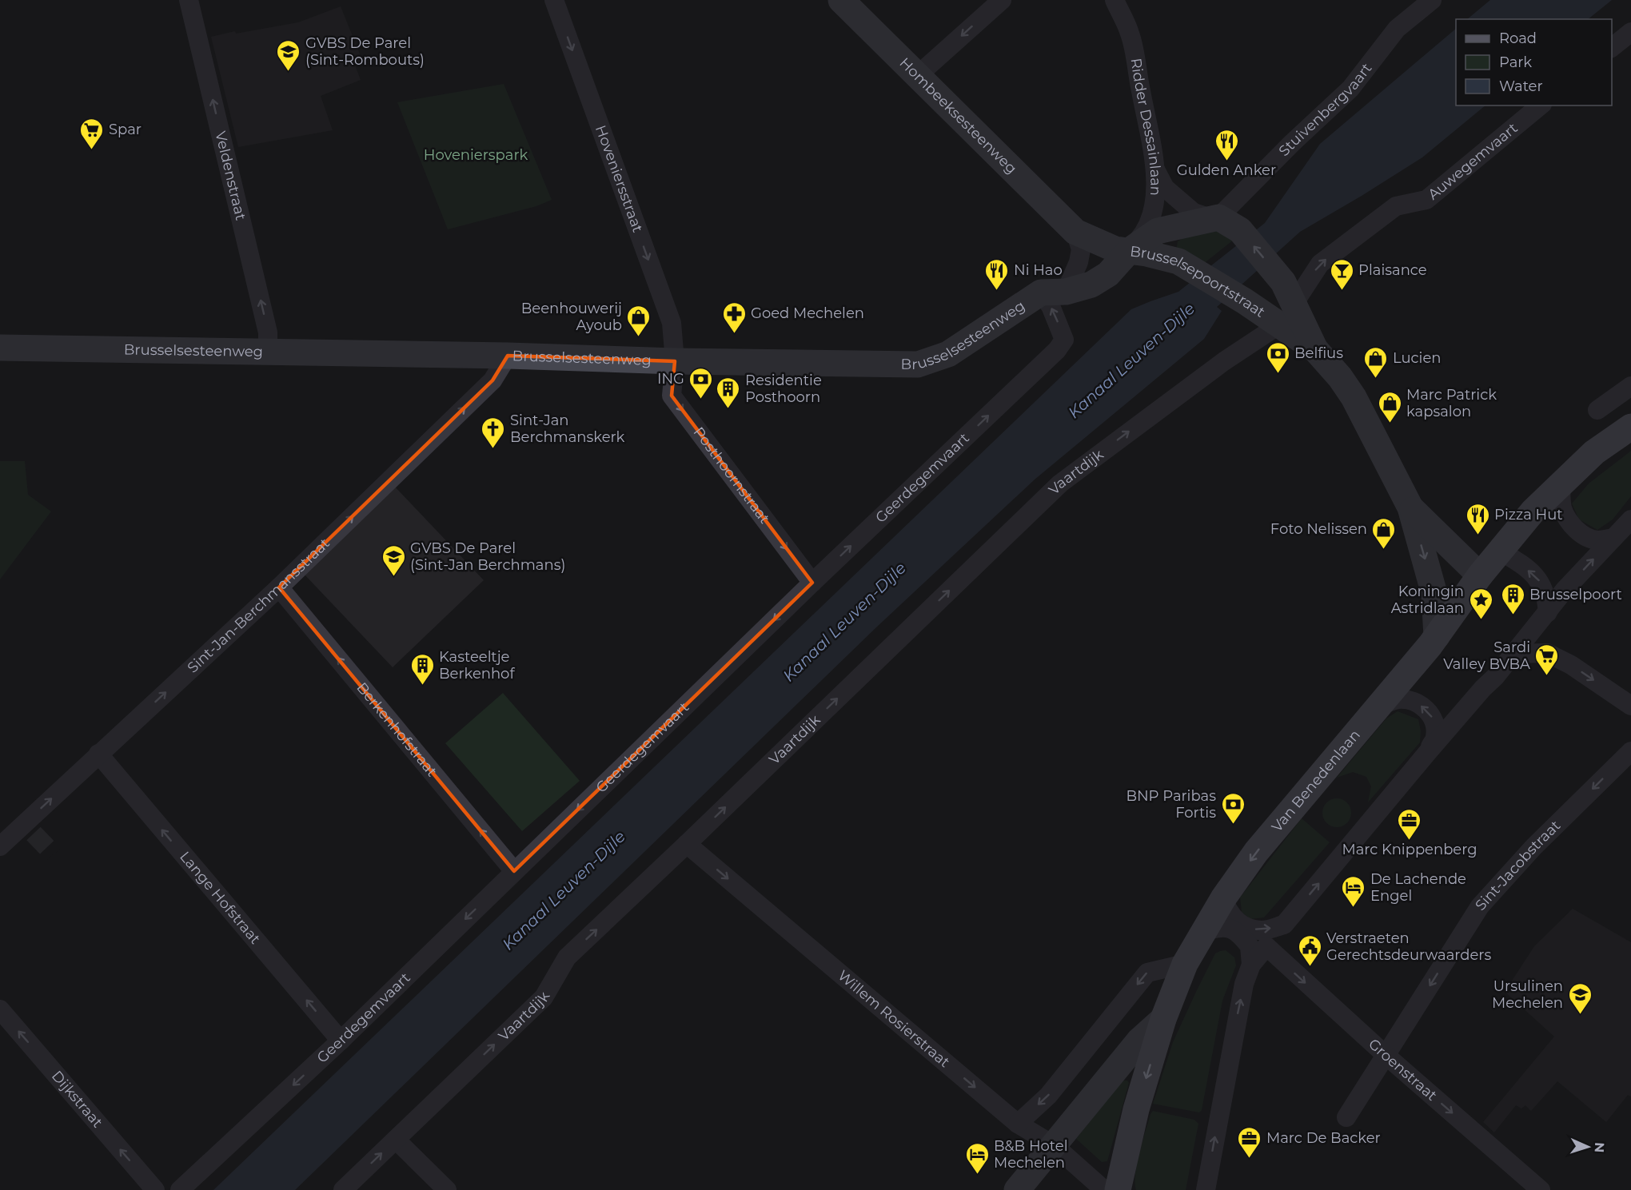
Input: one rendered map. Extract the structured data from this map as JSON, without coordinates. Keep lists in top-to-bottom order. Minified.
{"streets":{"main road":["Hombeeksesteenweg","Brusselsepoortstraat","Brusselsesteenweg","Van Benedenlaan"],"street":["Stuivenbergvaart","Ridder Dessainlaan","Auwegemvaart","Veldenstraat","Hoveniersstraat","Vaartdijk","Posthoornstraat","Geerdegemvaart","Sint-Jan-Berchmansstraat","Berkenhofstraat","Sint-Jacobstraat","Lange Hofstraat","Willem Rosierstraat","Groenstraat","Dijkstraat"]},"crossings":[["Stuivenbergvaart","Brusselsepoortstraat"],["Hombeeksesteenweg","Ridder Dessainlaan"],["Hombeeksesteenweg","Brusselsepoortstraat"],["Hombeeksesteenweg","Brusselsesteenweg"],["Ridder Dessainlaan","Brusselsepoortstraat"],["Ridder Dessainlaan","Brusselsesteenweg"],["Auwegemvaart","Brusselsepoortstraat"],["Veldenstraat","Brusselsesteenweg"],["Hoveniersstraat","Brusselsesteenweg"],["Hoveniersstraat","Posthoornstraat"],["Brusselsepoortstraat","Brusselsesteenweg"],["Brusselsepoortstraat","Vaartdijk"],["Brusselsepoortstraat","Van Benedenlaan"],["Brusselsesteenweg","Posthoornstraat"],["Brusselsesteenweg","Geerdegemvaart"],["Brusselsesteenweg","Sint-Jan-Berchmansstraat"],["Vaartdijk","Willem Rosierstraat"],["Posthoornstraat","Geerdegemvaart"],["Geerdegemvaart","Berkenhofstraat"],["Geerdegemvaart","Lange Hofstraat"],["Sint-Jan-Berchmansstraat","Berkenhofstraat"],["Sint-Jan-Berchmansstraat","Lange Hofstraat"],["Van Benedenlaan","Willem Rosierstraat"],["Sint-Jacobstraat","Groenstraat"]],"one_way":["Auwegemvaart","Veldenstraat","Hoveniersstraat","Vaartdijk","Posthoornstraat","Sint-Jan-Berchmansstraat","Berkenhofstraat","Lange Hofstraat","Willem Rosierstraat","Groenstraat","Dijkstraat"],"water":["Kanaal Leuven-Dijle"],"parks":["Hovenierspark"],"places":{"school or university":["GVBS De Parel (Sint-Rombouts)","GVBS De Parel (Sint-Jan Berchmans)","Ursulinen Mechelen"],"supermarket":["Spar","Sardi Valley BVBA"],"restaurant":["Gulden Anker","Ni Hao","Pizza Hut"],"bar":["Plaisance"],"pharmacy":["Goed Mechelen"],"shop":["Beenhouwerij Ayoub","Lucien","Marc Patrick kapsalon","Foto Nelissen"],"bank":["Belfius","ING","BNP Paribas Fortis"],"building":["Residentie Posthoorn","Brusselpoort","Kasteeltje Berkenhof"],"church":["Sint-Jan Berchmanskerk"],"place":["Koningin Astridlaan"],"office":["Marc Knippenberg","Marc De Backer"],"hotel":["De Lachende Engel","B&B Hotel Mechelen"],"public building":["Verstraeten Gerechtsdeurwaarders"]},"legend":["Road","Park","Water"],"north":"right"}
